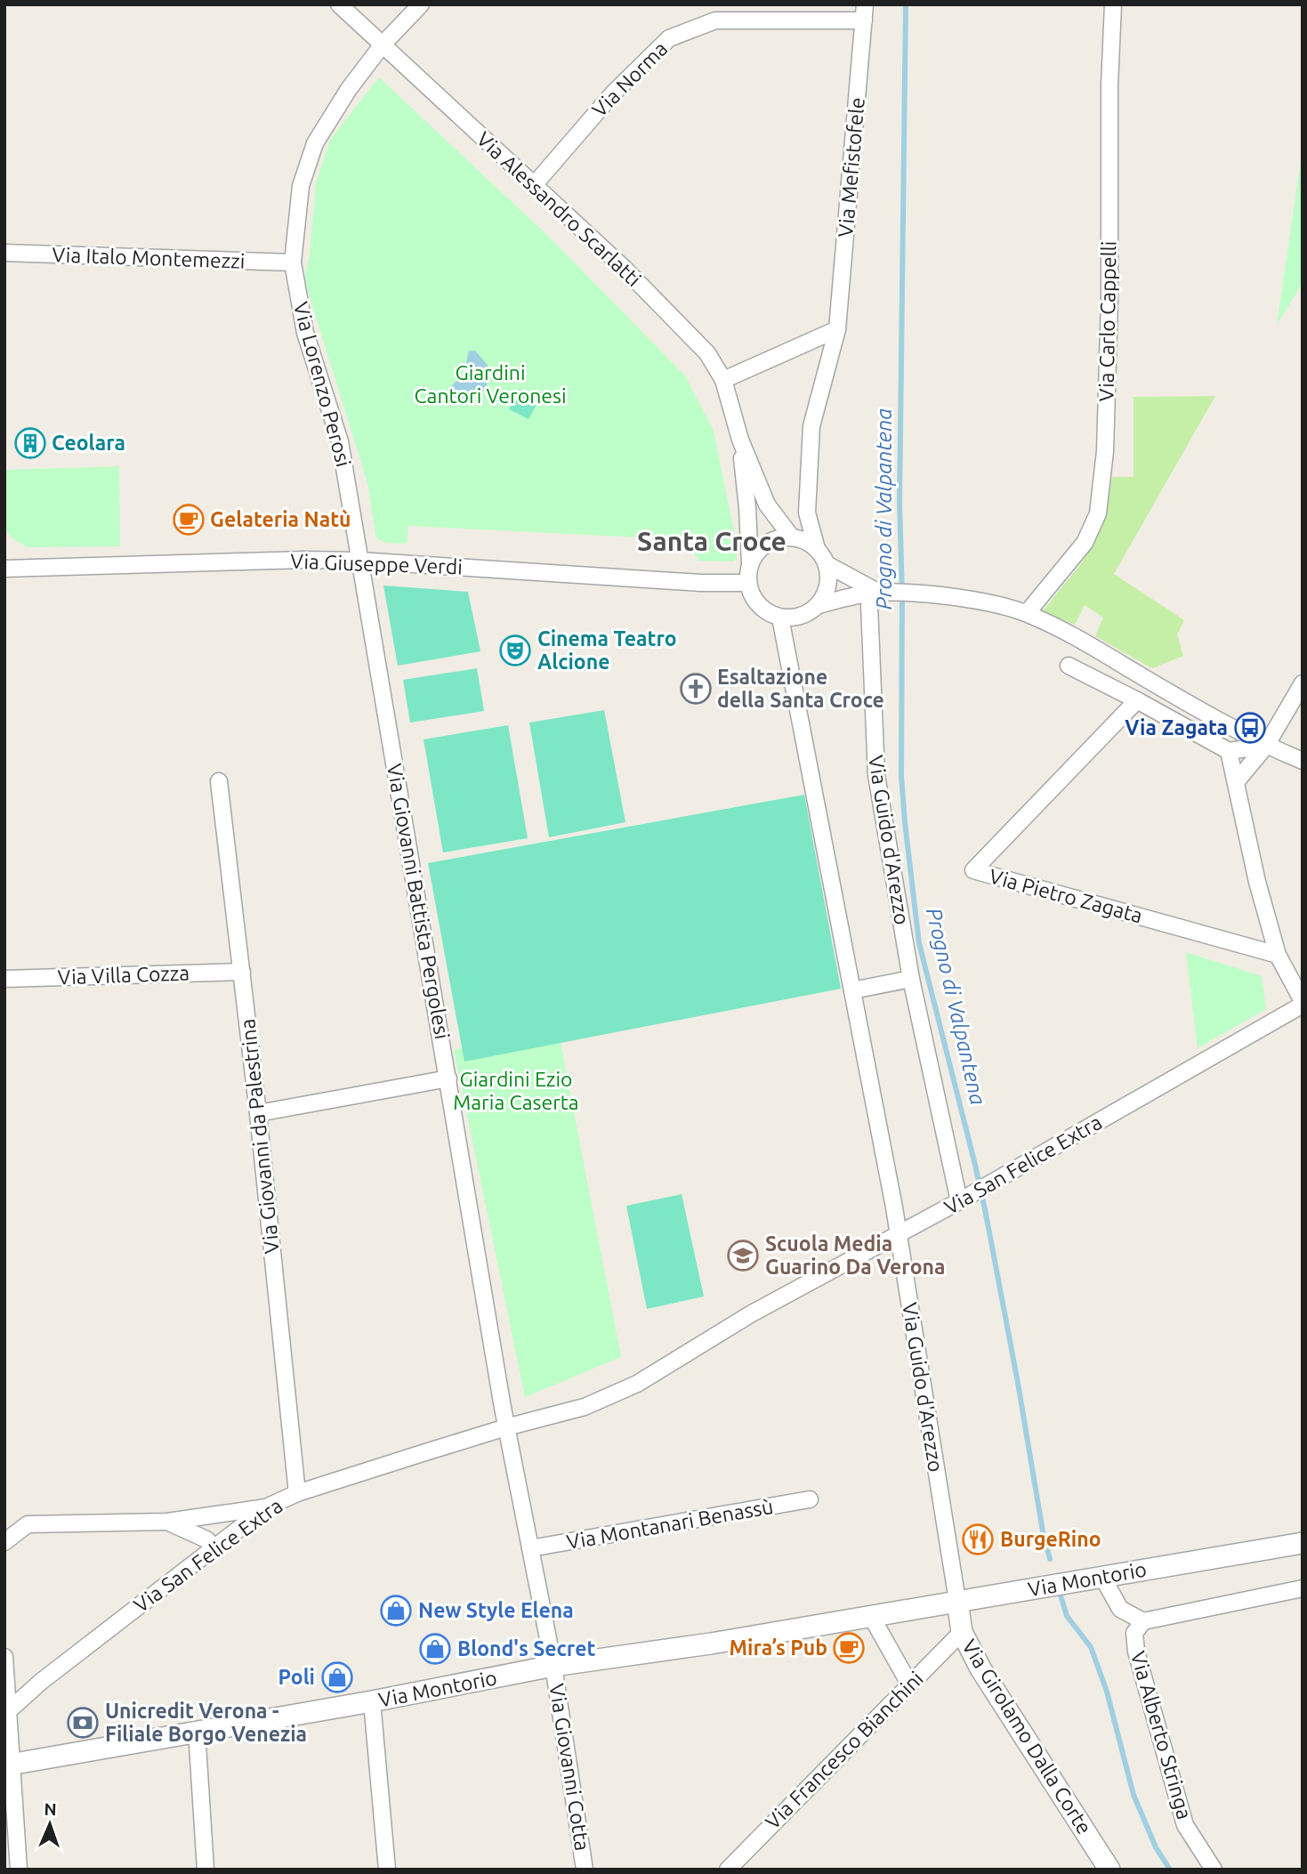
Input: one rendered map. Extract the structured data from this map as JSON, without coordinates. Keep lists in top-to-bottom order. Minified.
{"streets":{"street":["Via Norma","Via Mefistofele","Via Alessandro Scarlatti","Via Italo Montemezzi","Via Carlo Cappelli","Via Lorenzo Perosi","Via Giuseppe Verdi","Via Guido d'Arezzo","Via Pietro Zagata","Via Giovanni Battista Pergolesi","Via Villa Cozza","Via Giovanni da Palestrina","Via San Felice Extra","Via Montanari Benassù","Via Montorio","Via Alberto Stringa","Via Girolamo Dalla Corte","Via Francesco Bianchini","Via Giovanni Cotta"]},"crossings":[["Via Norma","Via Mefistofele"],["Via Norma","Via Alessandro Scarlatti"],["Via Mefistofele","Via Alessandro Scarlatti"],["Via Mefistofele","Via Giuseppe Verdi"],["Via Mefistofele","Via Guido d'Arezzo"],["Via Alessandro Scarlatti","Via Lorenzo Perosi"],["Via Alessandro Scarlatti","Via Giuseppe Verdi"],["Via Alessandro Scarlatti","Via Guido d'Arezzo"],["Via Italo Montemezzi","Via Lorenzo Perosi"],["Via Lorenzo Perosi","Via Giuseppe Verdi"],["Via Lorenzo Perosi","Via Giovanni Battista Pergolesi"],["Via Giuseppe Verdi","Via Guido d'Arezzo"],["Via Giuseppe Verdi","Via Giovanni Battista Pergolesi"],["Via Guido d'Arezzo","Via San Felice Extra"],["Via Guido d'Arezzo","Via Montorio"],["Via Guido d'Arezzo","Via Girolamo Dalla Corte"],["Via Giovanni Battista Pergolesi","Via San Felice Extra"],["Via Villa Cozza","Via Giovanni da Palestrina"],["Via Giovanni da Palestrina","Via San Felice Extra"],["Via Montorio","Via Alberto Stringa"],["Via Montorio","Via Girolamo Dalla Corte"],["Via Montorio","Via Giovanni Cotta"],["Via Girolamo Dalla Corte","Via Francesco Bianchini"]],"districts":["Santa Croce"],"water":["Progno di Valpantena"],"parks":["Giardini Cantori Veronesi","Giardini Ezio Maria Caserta"],"places":{"building":["Ceolara"],"cafe":["Gelateria Natù","Mira’s Pub"],"theatre":["Cinema Teatro Alcione"],"church":["Esaltazione della Santa Croce"],"bus stop":["Via Zagata"],"school or university":["Scuola Media Guarino Da Verona"],"restaurant":["BurgeRino"],"shop":["New Style Elena","Blond's Secret","Poli"],"bank":["Unicredit Verona - Filiale Borgo Venezia"]},"north":"top"}
